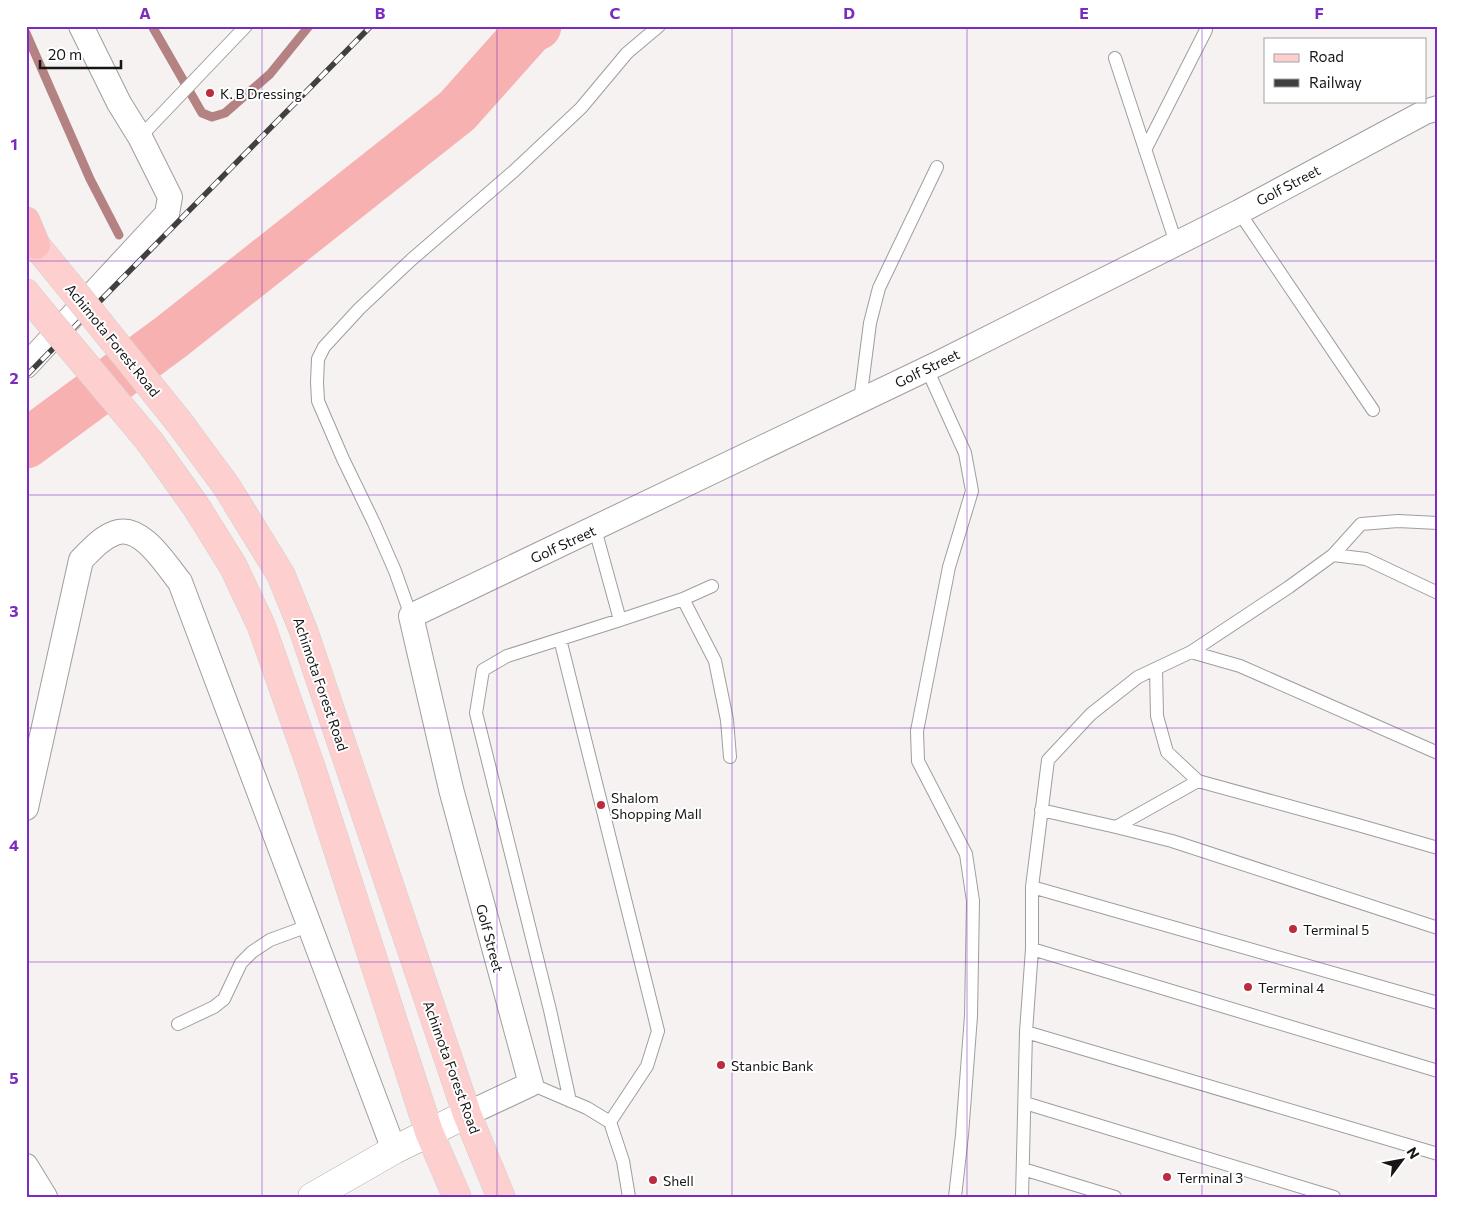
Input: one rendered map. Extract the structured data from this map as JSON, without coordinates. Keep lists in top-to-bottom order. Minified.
{"streets":{"main road":["Achimota Forest Road"],"street":["Golf Street"]},"places":["K. B Dressing","Shalom Shopping Mall","Terminal 5","Terminal 4","Stanbic Bank","Terminal 3","Shell"],"legend":["Road","Railway"],"scale_bar":"20 m","north":"top right","grid":{"columns":["A","B","C","D","E","F"],"rows":["1","2","3","4","5"]}}
